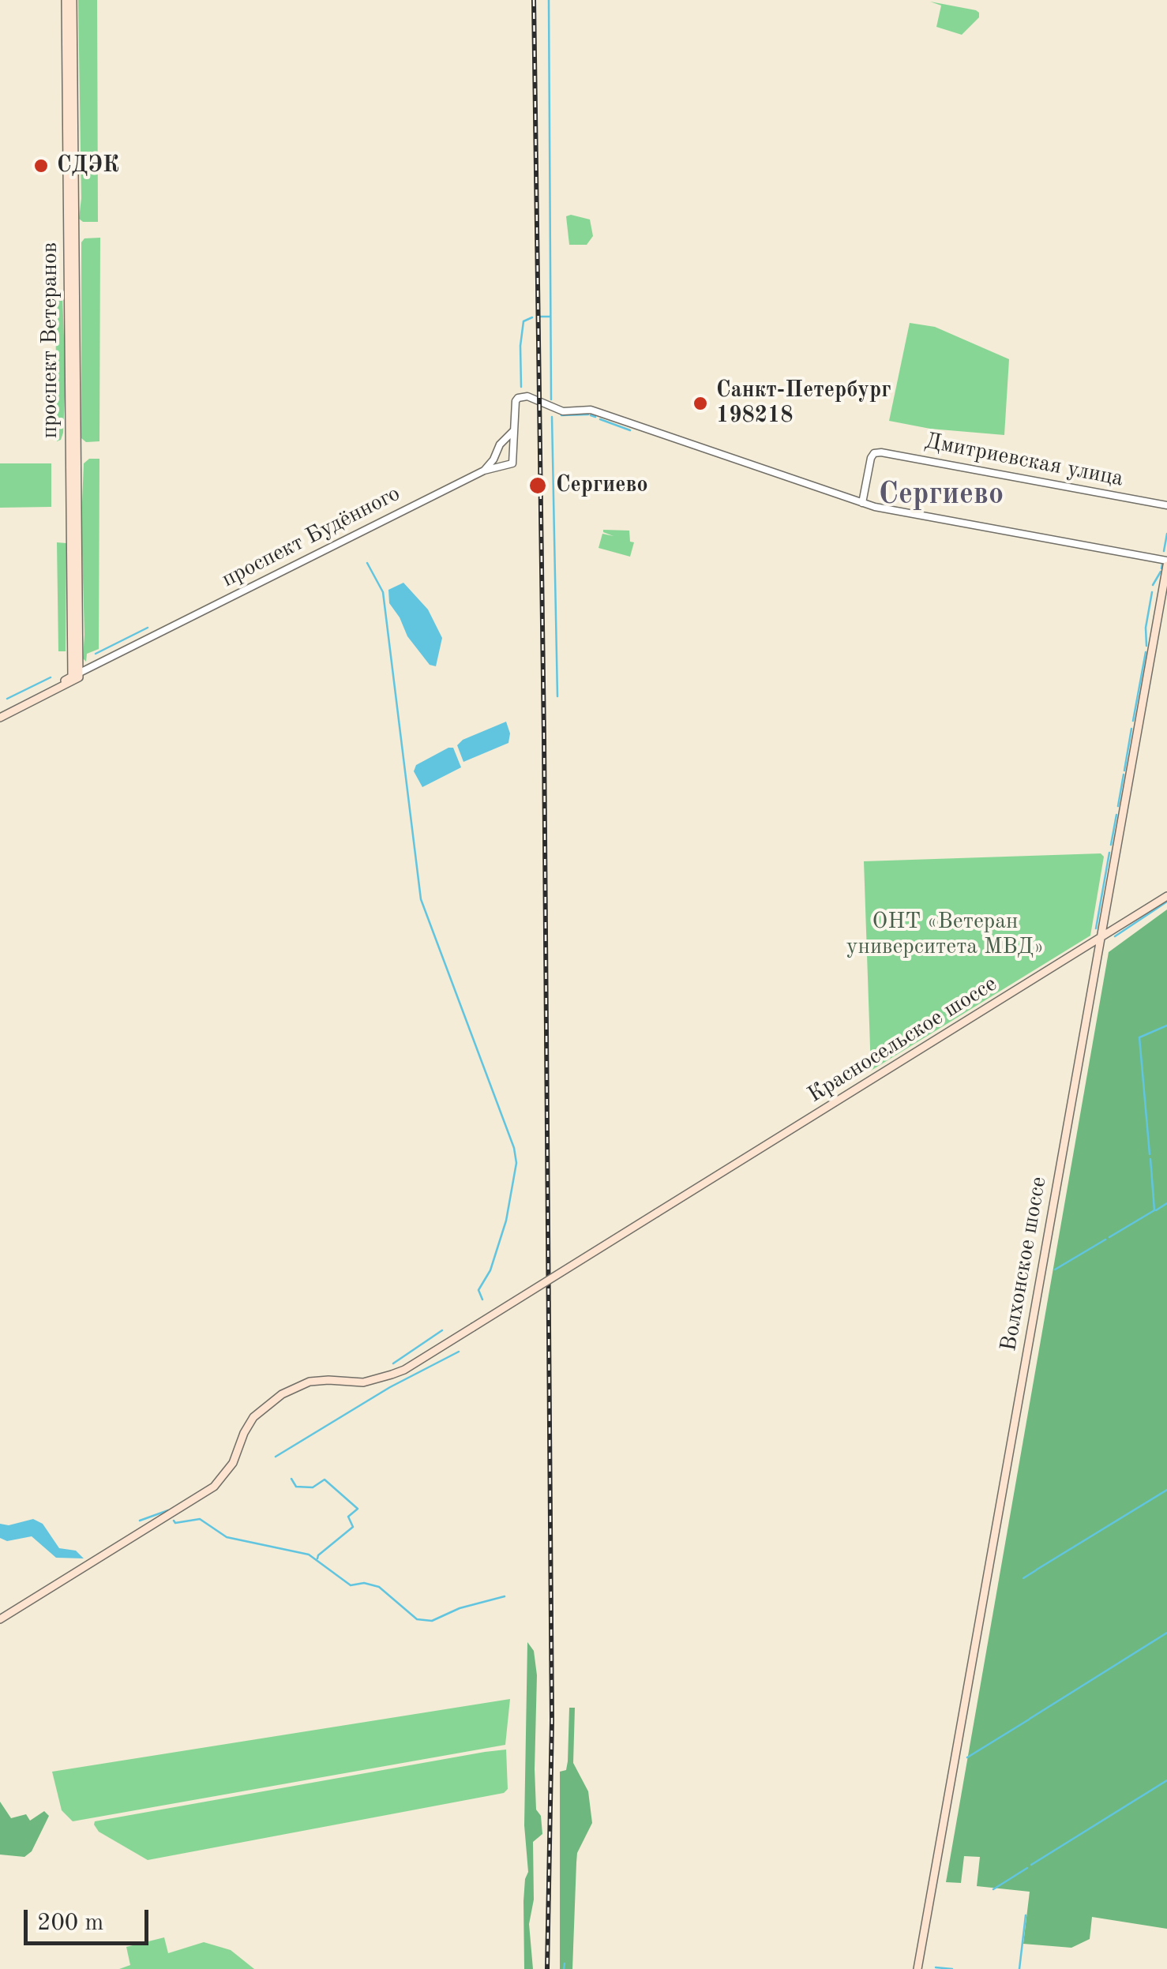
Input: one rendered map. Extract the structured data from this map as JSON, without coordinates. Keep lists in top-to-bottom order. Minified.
{"streets":{"main road":["проспект Ветеранов","проспект Будённого","Красносельское шоссе","Волхонское шоссе"],"street":["Дмитриевская улица"]},"crossings":[["проспект Ветеранов","проспект Будённого"],["Красносельское шоссе","Волхонское шоссе"]],"districts":["Сергиево"],"parks":["ОНТ «Ветеран университета МВД»"],"places":["СДЭК","Санкт-Петербург 198218","Сергиево"],"scale_bar":"200 m"}
